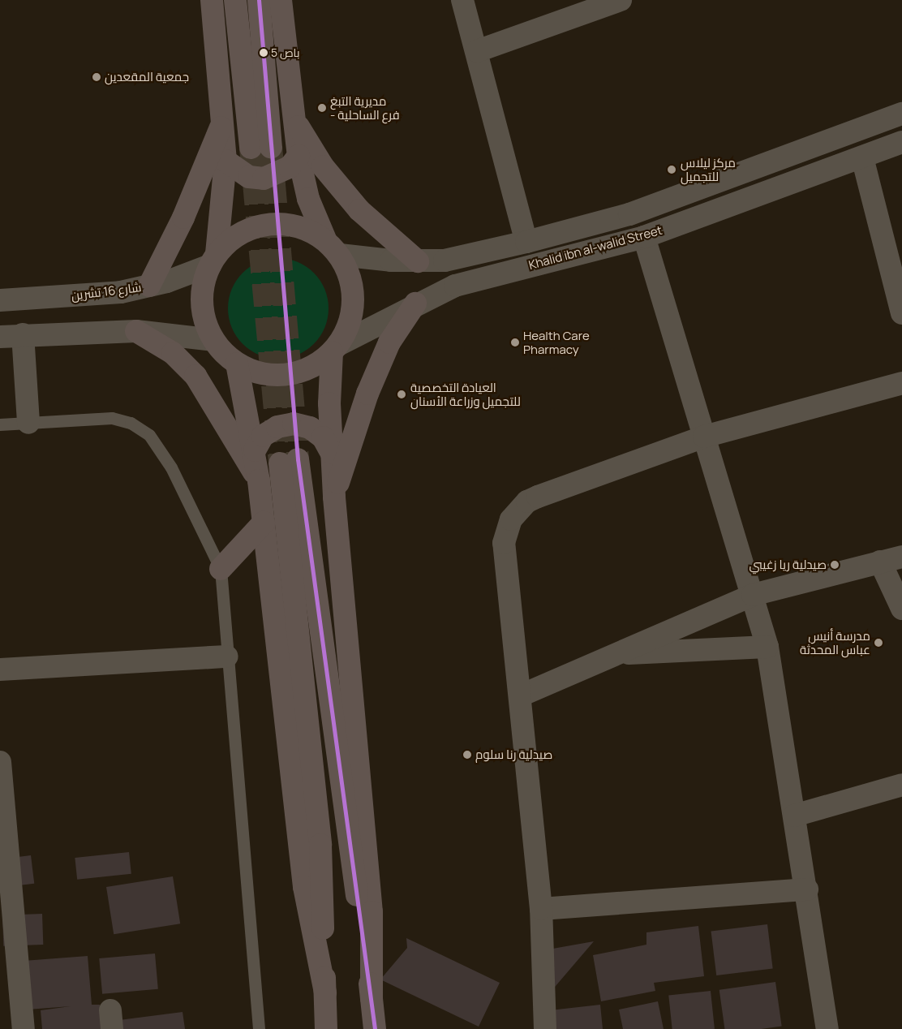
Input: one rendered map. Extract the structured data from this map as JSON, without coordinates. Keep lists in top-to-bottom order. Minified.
{"streets":{"street":["Khalid ibn al-walid Street","شارع 16 تشرين"]},"places":["باص 5","جمعية المقعدين","مديرية التبغ - فرع الساحلية","مركز ليلاس للتجميل","Health Care Pharmacy","العيادة التخصصية للتجميل وزراعة الأسنان","صيدلية ريا زغيبي","مدرسة أنيس عباس المحدثة","صيدلية رنا سلوم"]}
